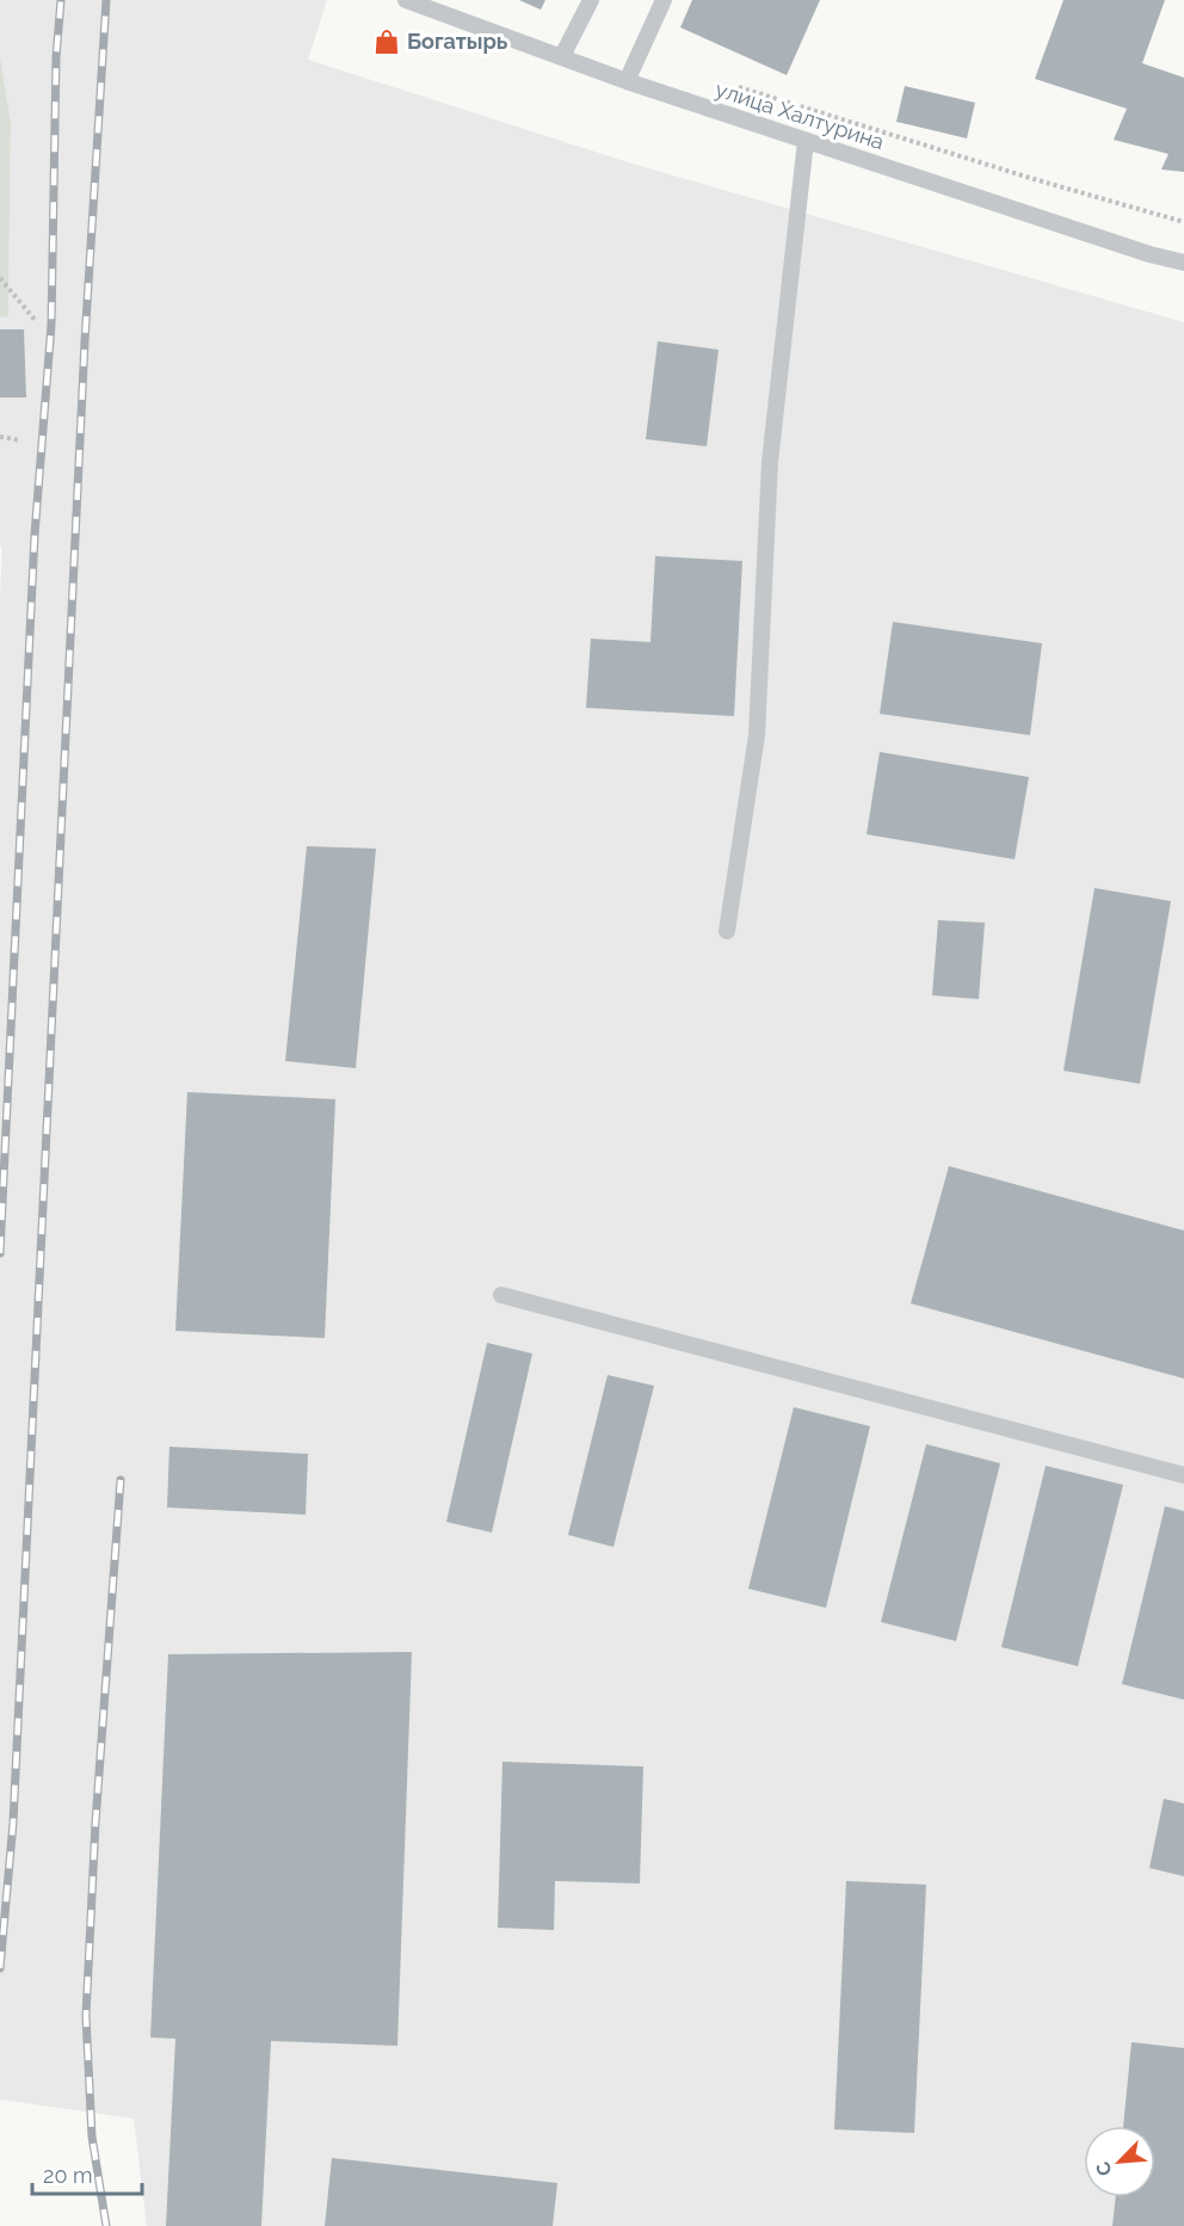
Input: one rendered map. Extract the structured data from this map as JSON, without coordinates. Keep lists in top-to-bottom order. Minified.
{"streets":{"lane":["улица Халтурина"]},"places":{"shop":["Богатырь"]},"scale_bar":"20 m","north":"bottom left"}
